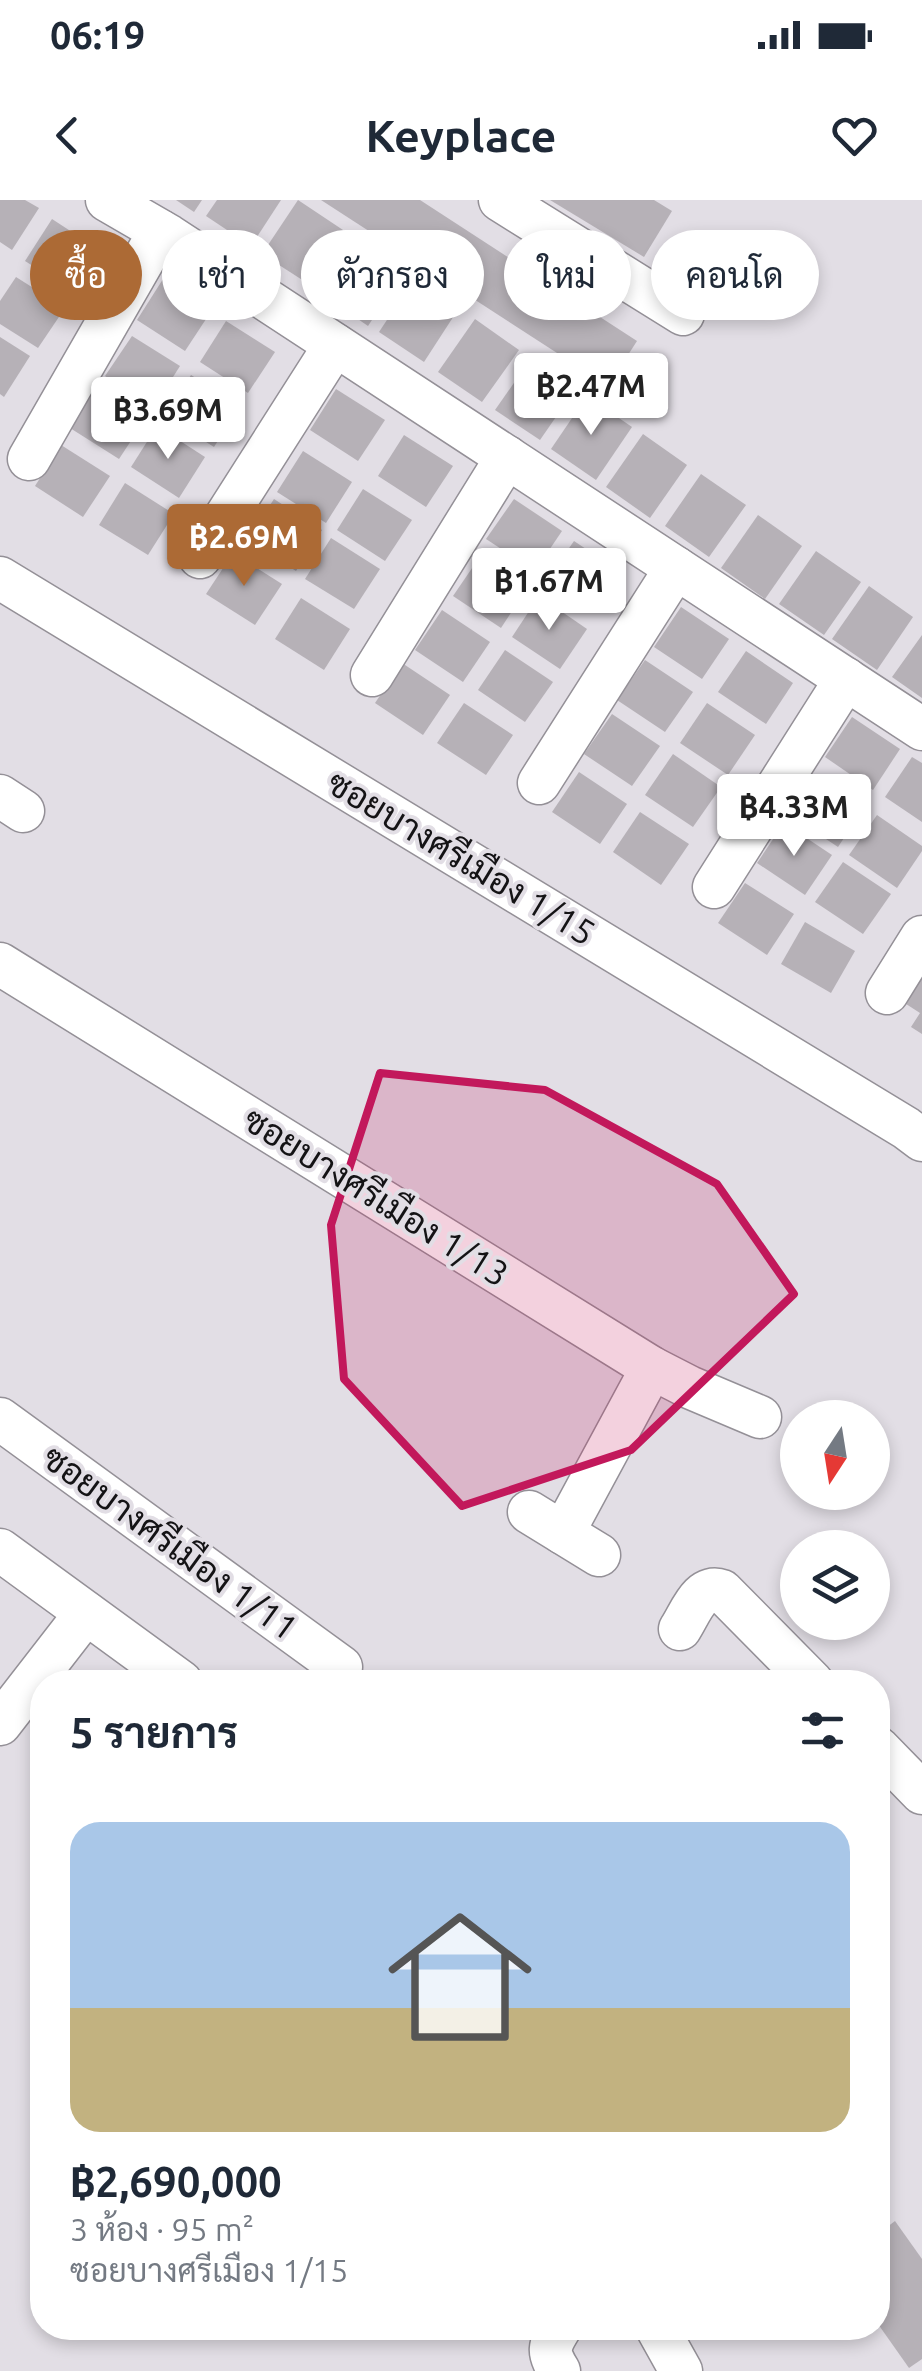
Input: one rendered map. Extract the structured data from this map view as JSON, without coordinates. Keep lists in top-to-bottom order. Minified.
{"streets":{"street":["ซอยบางศรีเมือง 1/15","ซอยบางศรีเมือง 1/13","ซอยบางศรีเมือง 1/11"]},"north":"bottom","page":{"status":"06:19","header":"Keyplace","chip":["ซื้อ","เช่า","ตัวกรอง","ใหม่","คอนโด"],"price":["฿2.47M","฿3.69M","฿2.69M","฿1.67M","฿4.33M"],"heading":"5 รายการ","list":[{"name":"฿2,690,000","note":"3 ห้อง · 95 m² · ซอยบางศรีเมือง 1/15"}]}}
